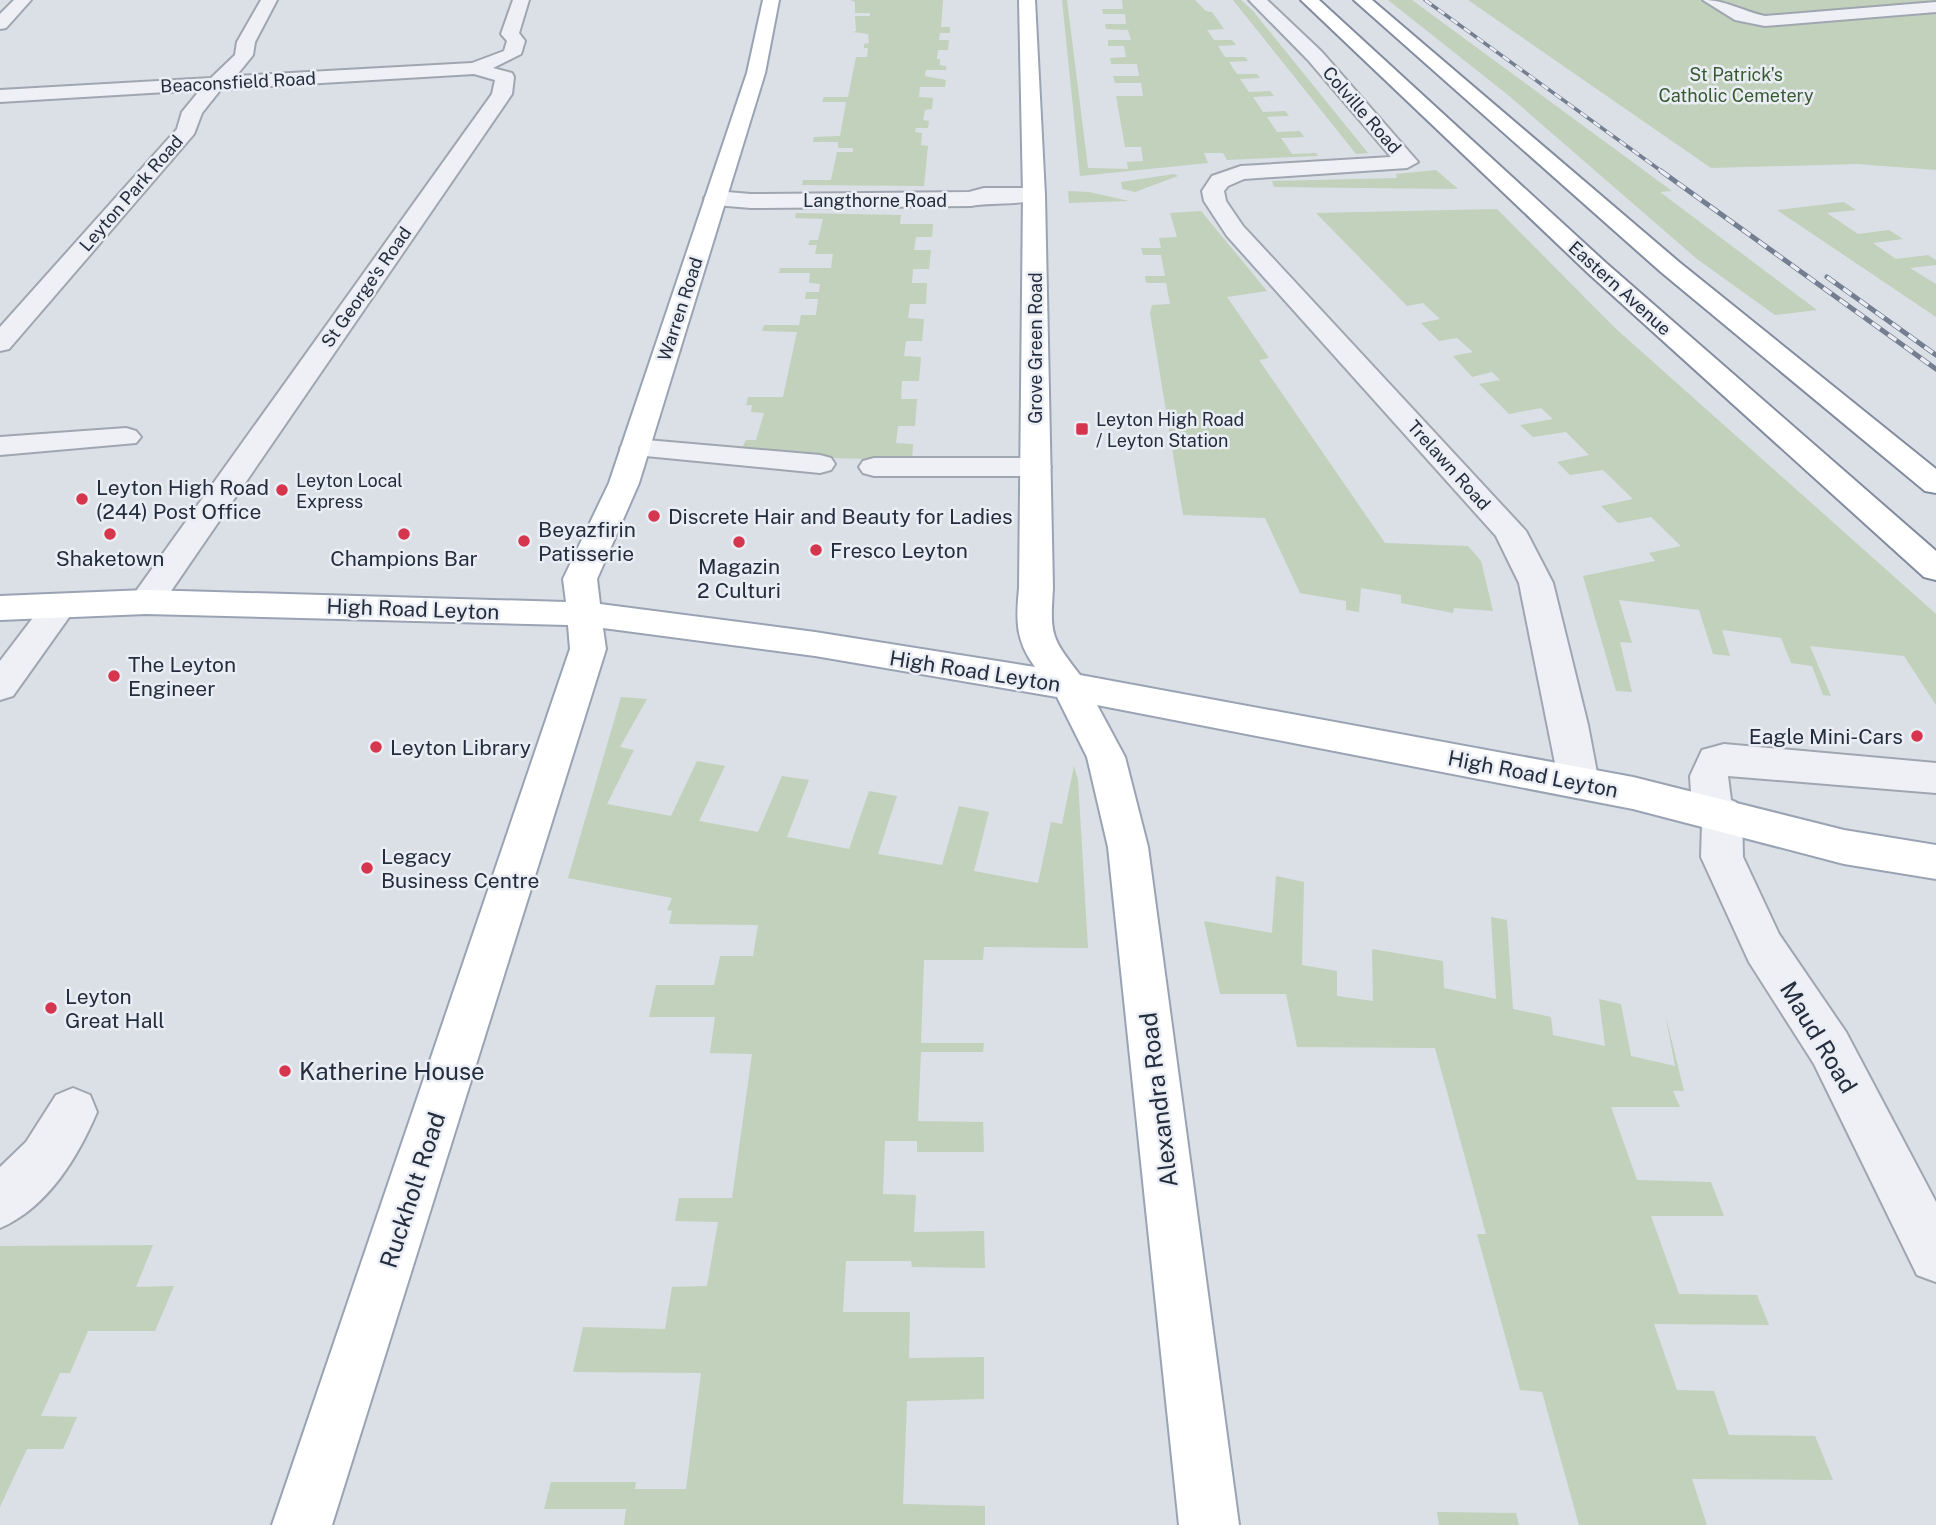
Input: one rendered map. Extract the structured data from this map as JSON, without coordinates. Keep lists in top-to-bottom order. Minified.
{"streets":{"main road":["Eastern Avenue","Warren Road","Grove Green Road","High Road Leyton","Alexandra Road","Ruckholt Road"],"street":["Beaconsfield Road","Colville Road","Leyton Park Road","Langthorne Road","St George's Road","Trelawn Road","Maud Road"]},"crossings":[["Beaconsfield Road","Leyton Park Road"],["Beaconsfield Road","St George's Road"],["Colville Road","Trelawn Road"],["Langthorne Road","Warren Road"],["Langthorne Road","Grove Green Road"],["St George's Road","High Road Leyton"],["Warren Road","High Road Leyton"],["Warren Road","Ruckholt Road"],["Grove Green Road","High Road Leyton"],["Grove Green Road","Alexandra Road"],["Trelawn Road","High Road Leyton"],["High Road Leyton","Maud Road"],["High Road Leyton","Alexandra Road"],["High Road Leyton","Ruckholt Road"]],"parks":["St Patrick's Catholic Cemetery"],"places":{"transit":["Leyton High Road / Leyton Station"],"other":["Leyton Local Express","Leyton High Road (244) Post Office","Discrete Hair and Beauty for Ladies","Shaketown","Champions Bar","Beyazfirin Patisserie","Magazin 2 Culturi","Fresco Leyton","The Leyton Engineer","Eagle Mini-Cars","Leyton Library","Legacy Business Centre","Leyton Great Hall","Katherine House"]}}
